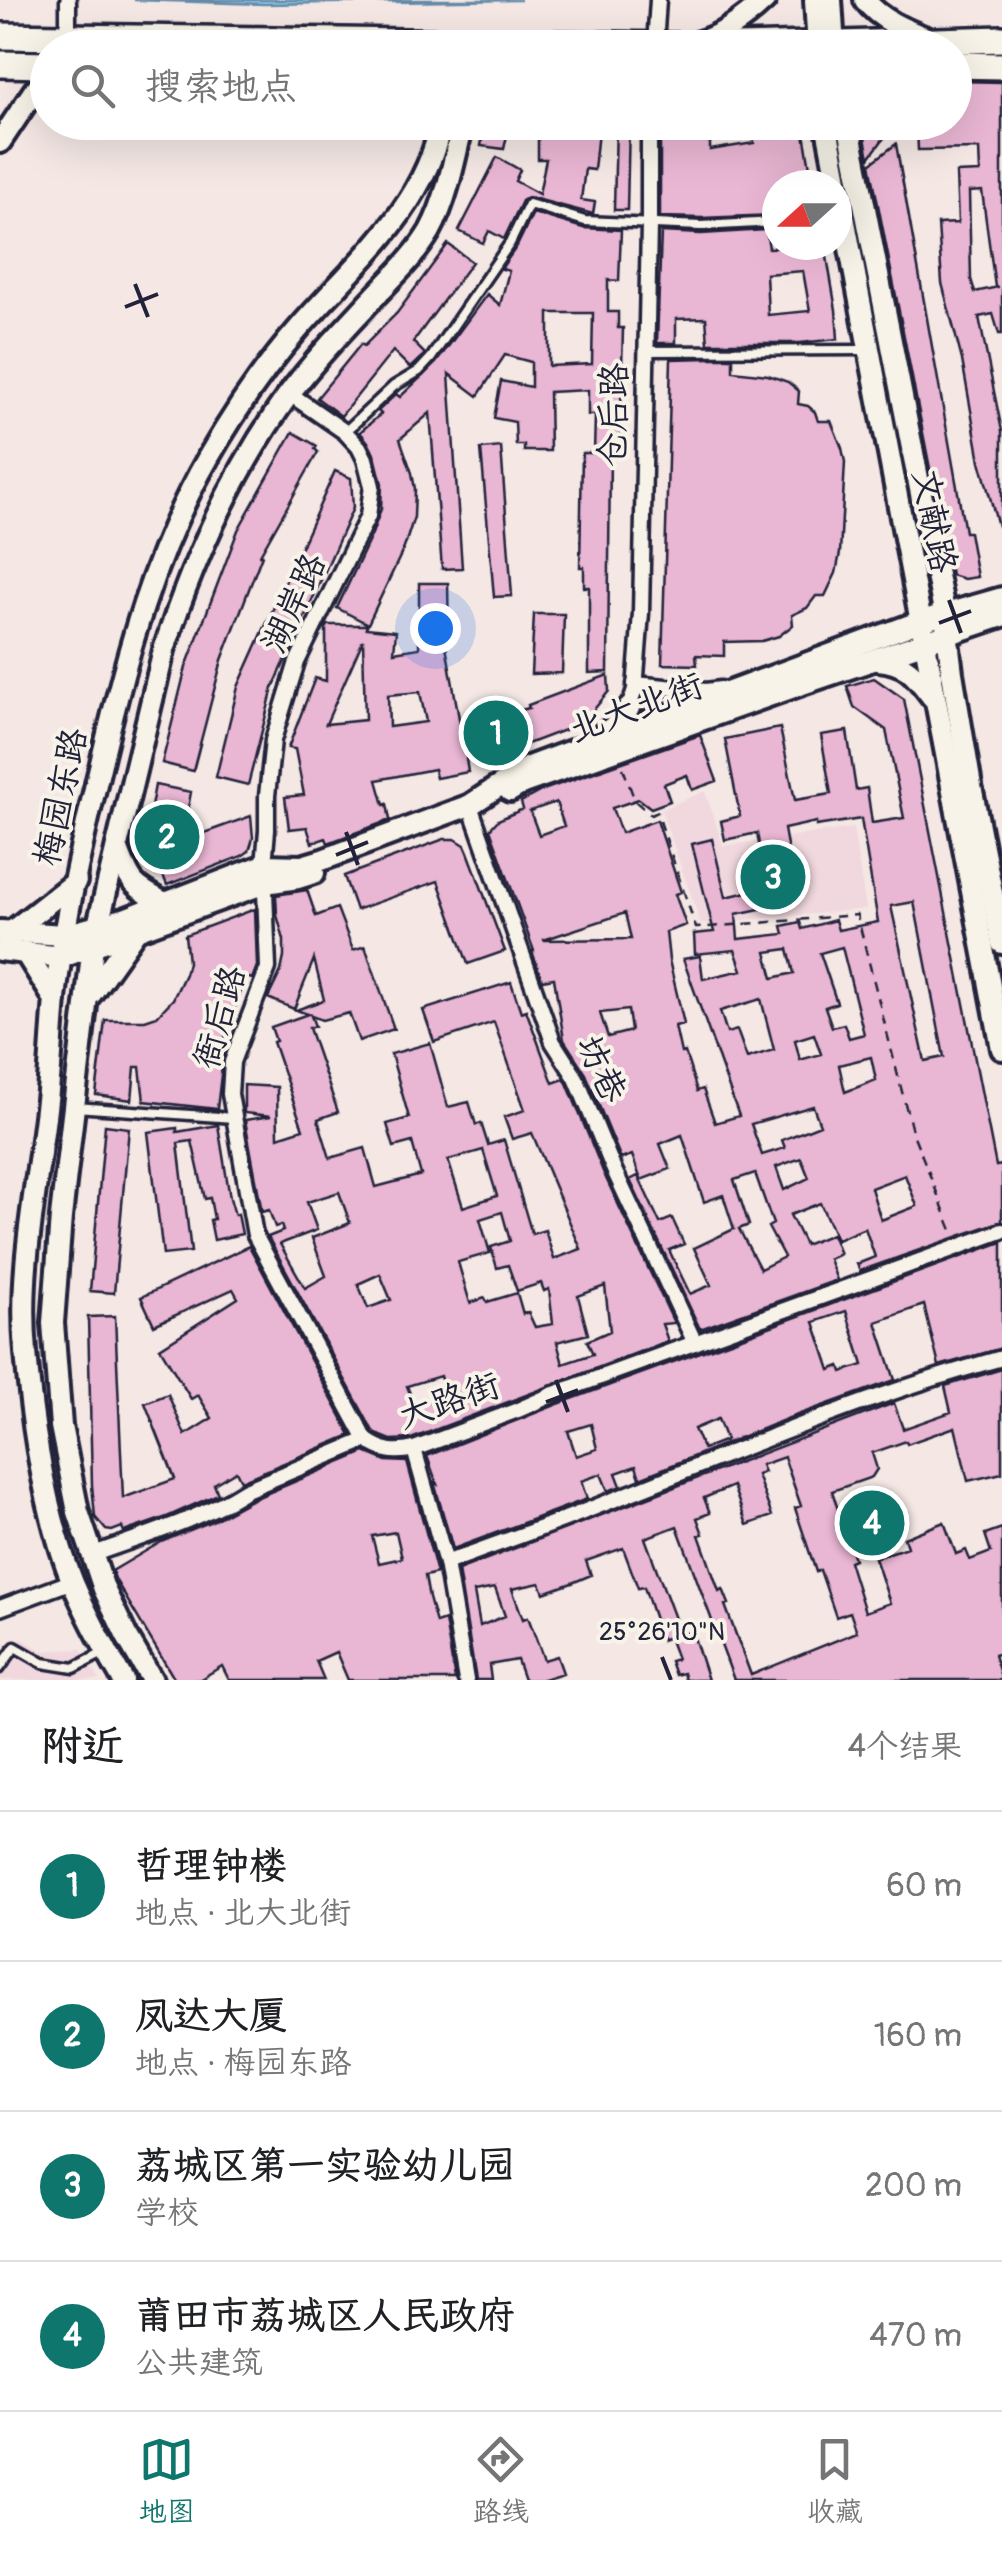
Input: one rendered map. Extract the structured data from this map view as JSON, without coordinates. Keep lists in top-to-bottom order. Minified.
{"streets":{"main road":["文献路","北大北街","梅园东路"],"street":["仓后路","湖岸路","衙后路","坊巷","大路街"]},"crossings":[["文献路","北大北街"],["湖岸路","北大北街"],["湖岸路","梅园东路"],["湖岸路","衙后路"],["北大北街","梅园东路"],["北大北街","衙后路"],["北大北街","坊巷"],["梅园东路","大路街"],["衙后路","大路街"],["坊巷","大路街"]],"north":"left","page":{"search":"搜索地点","pins":["1","2","3","4"],"heading":["附近","4个结果"],"list":[{"mark":"1","name":"哲理钟楼","note":"地点 · 北大北街","value":"60 m"},{"mark":"2","name":"凤达大厦","note":"地点 · 梅园东路","value":"160 m"},{"mark":"3","name":"荔城区第一实验幼儿园","note":"学校","value":"200 m"},{"mark":"4","name":"莆田市荔城区人民政府","note":"公共建筑","value":"470 m"}],"nav":["地图","路线","收藏"]},"coordinates":["25°26'10\"N"]}
